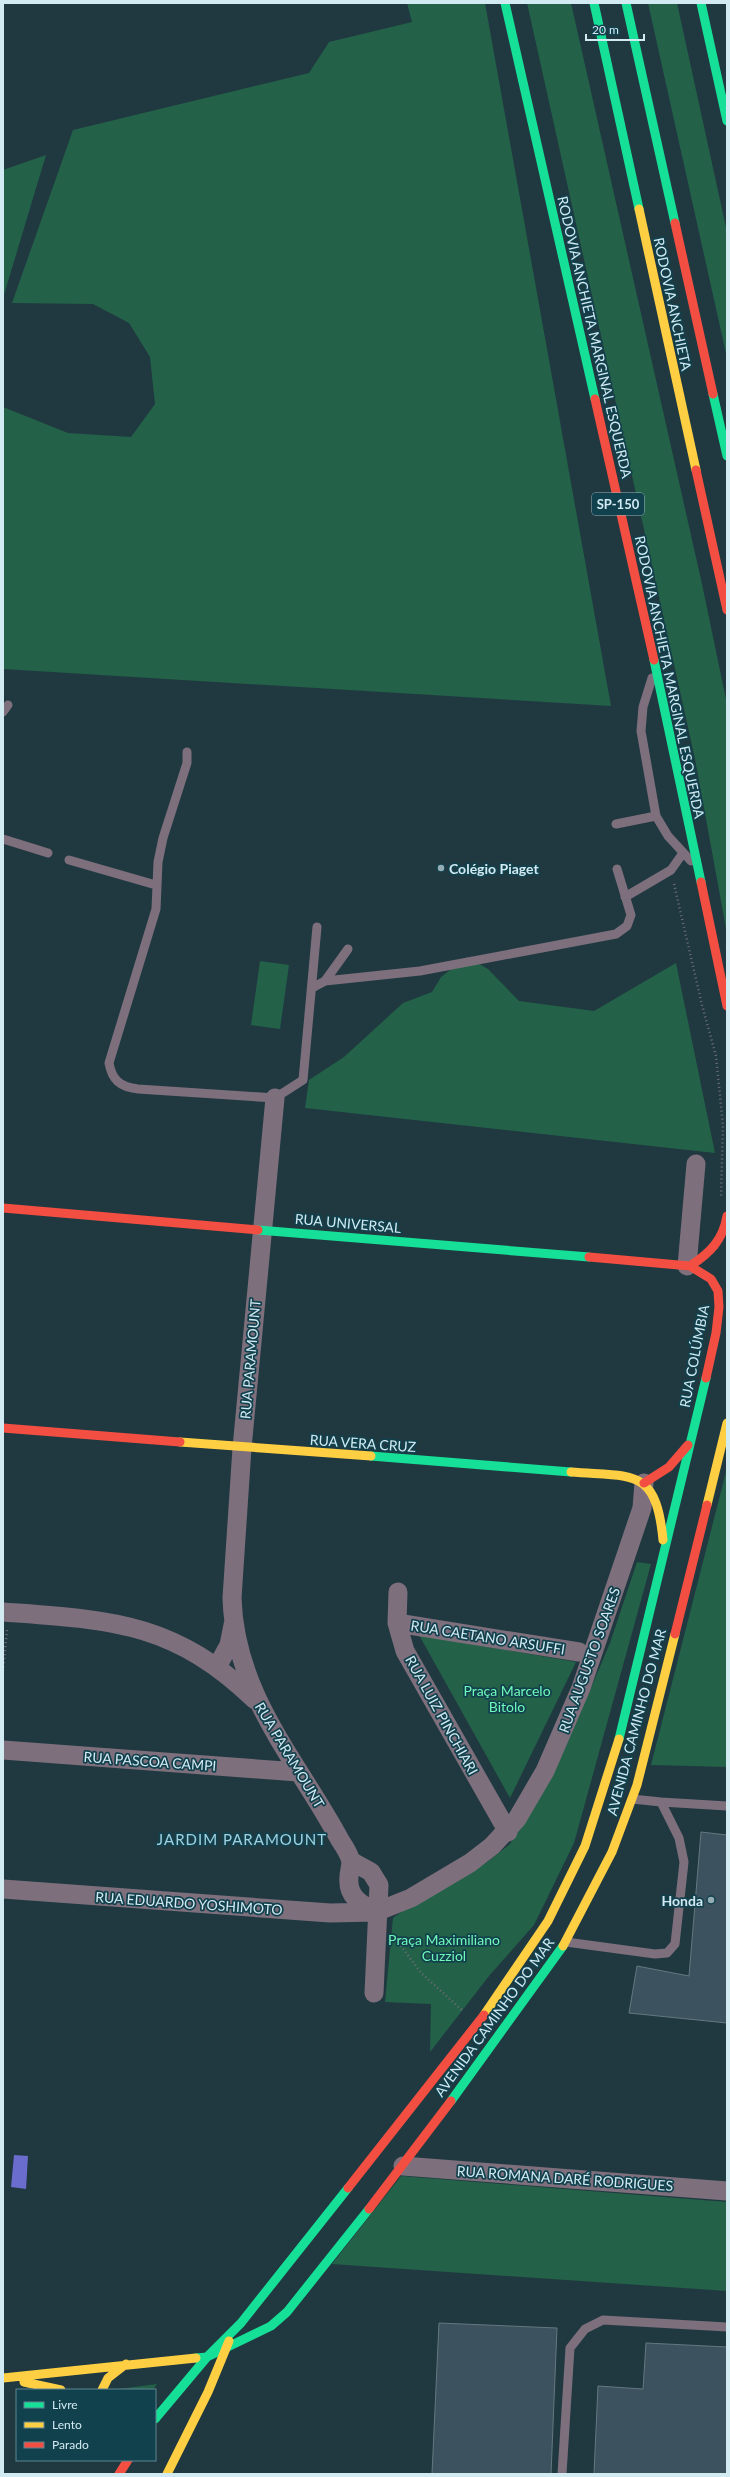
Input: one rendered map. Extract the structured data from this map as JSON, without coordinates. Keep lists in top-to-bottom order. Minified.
{"streets":{"main road":["RODOVIA ANCHIETA","RODOVIA ANCHIETA MARGINAL ESQUERDA","SP-150","RUA UNIVERSAL","RUA COLÚMBIA","RUA VERA CRUZ","AVENIDA CAMINHO DO MAR"],"street":["RUA PARAMOUNT","RUA CAETANO ARSUFFI","RUA AUGUSTO SOARES","RUA LUIZ PINCHIARI","RUA PASCOA CAMPI","RUA EDUARDO YOSHIMOTO","RUA ROMANA DARÉ RODRIGUES"]},"crossings":[["RUA UNIVERSAL","RUA COLÚMBIA"],["RUA UNIVERSAL","RUA PARAMOUNT"],["RUA COLÚMBIA","RUA VERA CRUZ"],["RUA COLÚMBIA","RUA AUGUSTO SOARES"],["RUA COLÚMBIA","AVENIDA CAMINHO DO MAR"],["RUA PARAMOUNT","RUA VERA CRUZ"],["RUA PARAMOUNT","RUA PASCOA CAMPI"],["RUA VERA CRUZ","RUA AUGUSTO SOARES"],["RUA CAETANO ARSUFFI","RUA LUIZ PINCHIARI"],["RUA AUGUSTO SOARES","RUA LUIZ PINCHIARI"],["RUA AUGUSTO SOARES","RUA EDUARDO YOSHIMOTO"],["AVENIDA CAMINHO DO MAR","RUA ROMANA DARÉ RODRIGUES"]],"districts":["JARDIM PARAMOUNT"],"parks":["Praça Marcelo Bitolo","Praça Maximiliano Cuzziol"],"places":["Colégio Piaget","Honda"],"legend":["Livre","Lento","Parado"],"scale_bar":"20 m"}
